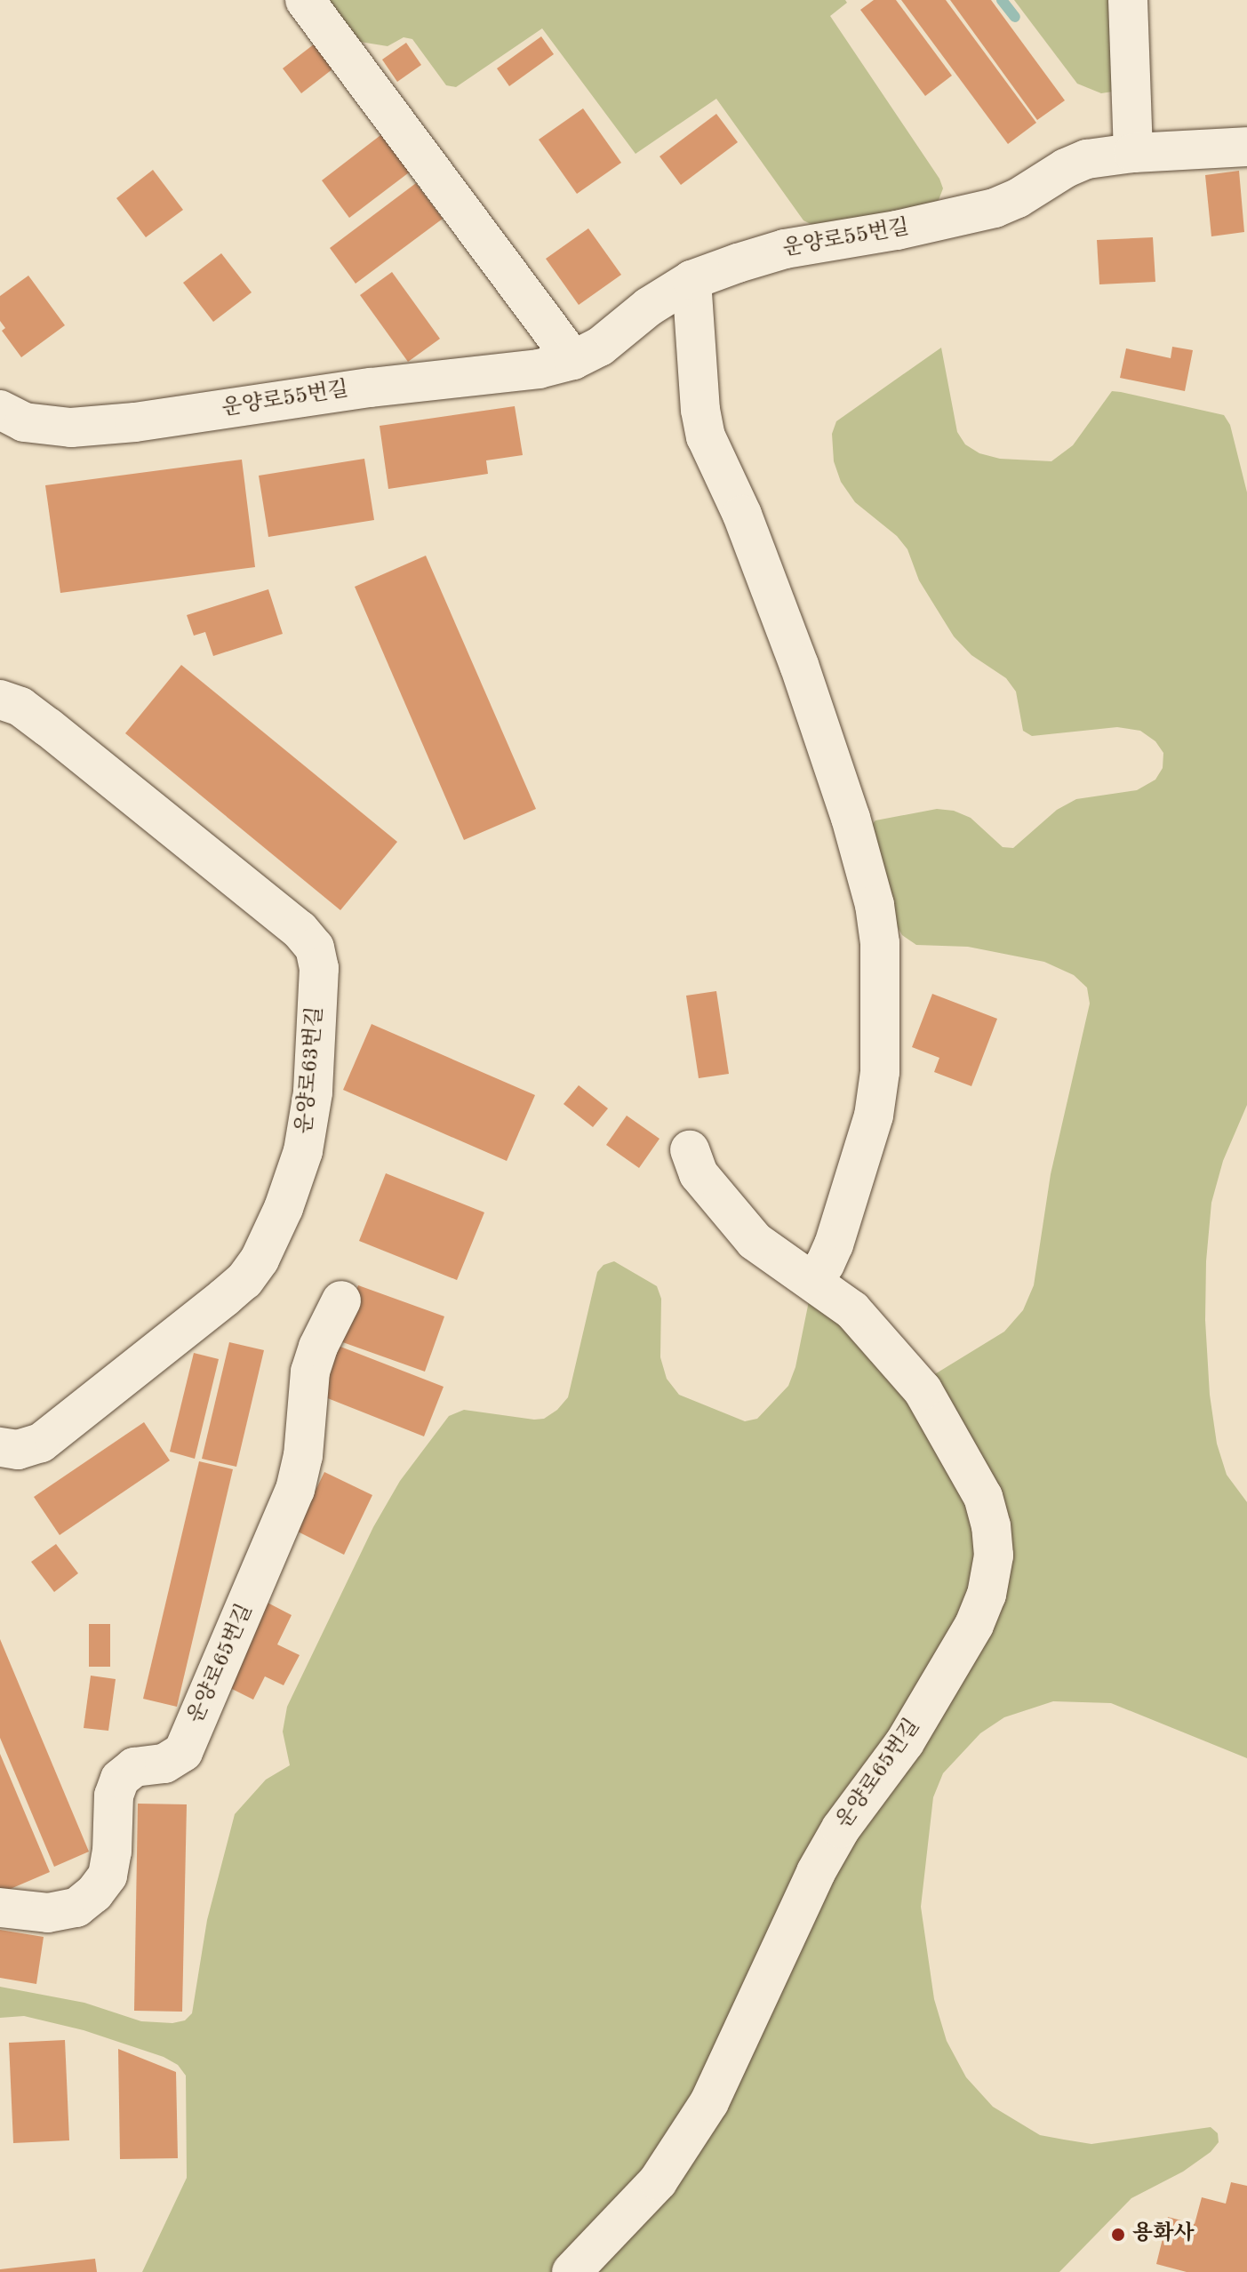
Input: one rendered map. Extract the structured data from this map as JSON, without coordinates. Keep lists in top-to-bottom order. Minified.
{"streets":{"lane":["운양로55번길","운양로63번길","운양로65번길"]},"places":["용화사"]}
